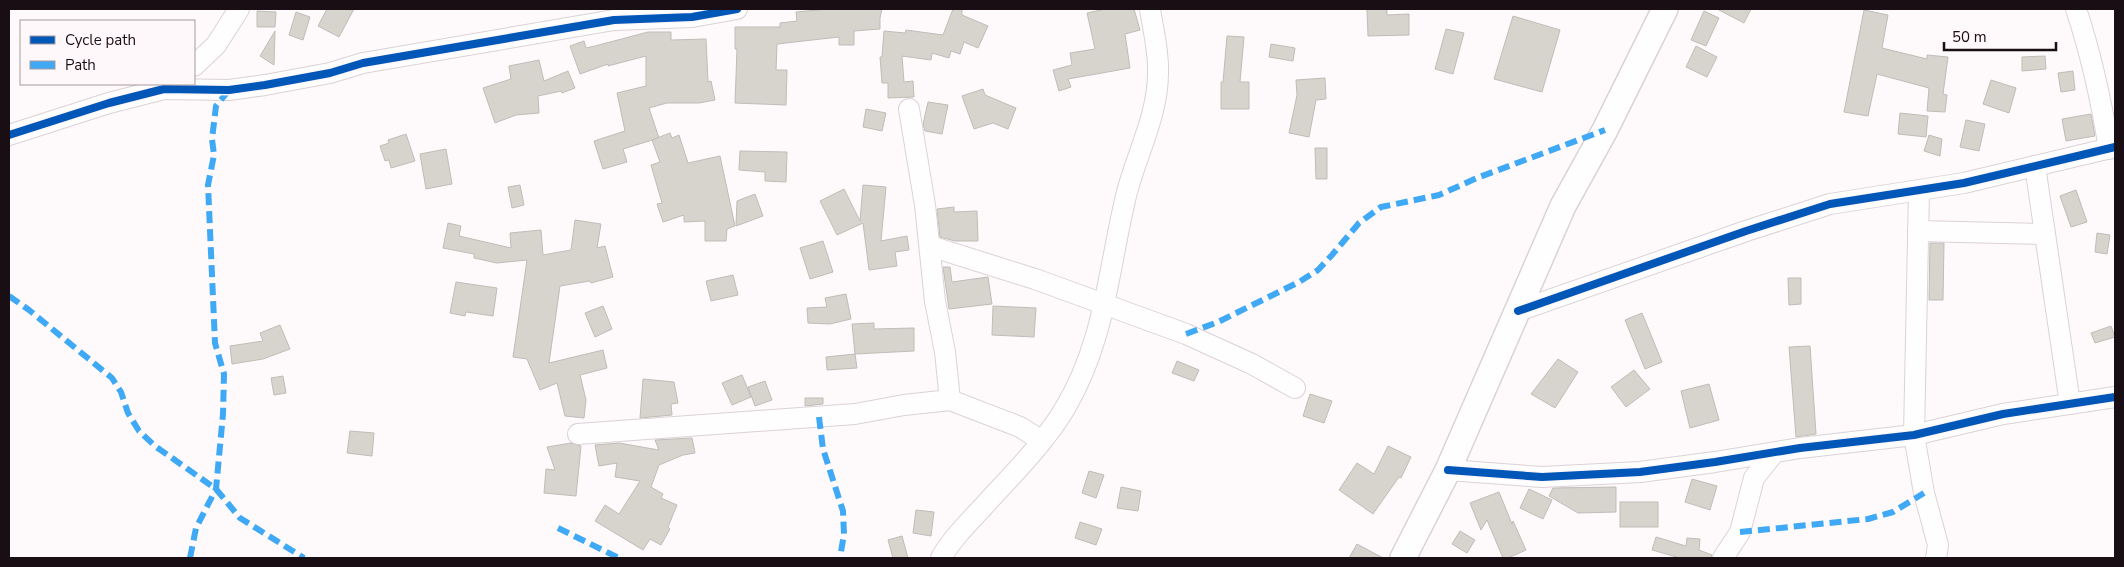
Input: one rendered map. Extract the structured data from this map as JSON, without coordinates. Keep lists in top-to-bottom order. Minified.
{"legend":["Cycle path","Path"],"scale_bar":"50 m"}
